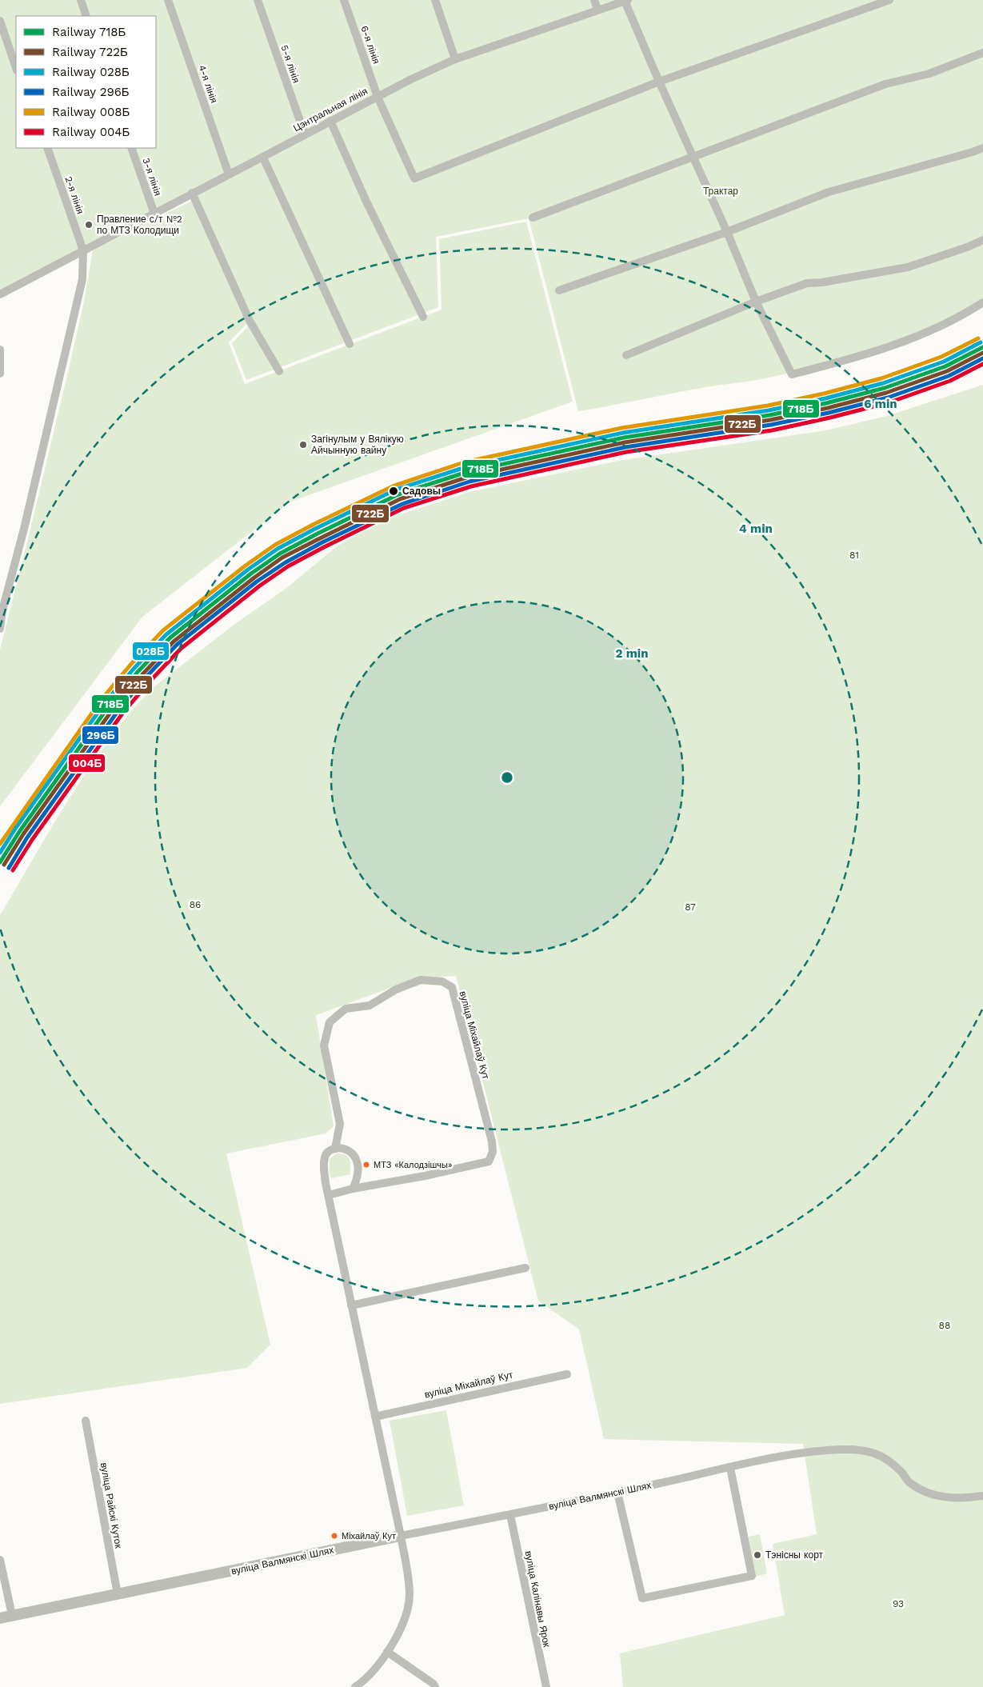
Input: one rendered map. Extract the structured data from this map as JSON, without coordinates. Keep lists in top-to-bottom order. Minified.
{"streets":{"street":["6-я лінія","5-я лінія","4-я лінія","Цэнтральная лінія","3-я лінія","2-я лінія","вуліца Міхайлаў Кут","вуліца Валмянскі Шлях","вуліца Райскі Куток","вуліца Калінавы Ярок"]},"crossings":[["6-я лінія","Цэнтральная лінія"],["5-я лінія","Цэнтральная лінія"],["4-я лінія","Цэнтральная лінія"],["Цэнтральная лінія","3-я лінія"],["Цэнтральная лінія","2-я лінія"],["вуліца Міхайлаў Кут","вуліца Валмянскі Шлях"],["вуліца Валмянскі Шлях","вуліца Райскі Куток"],["вуліца Валмянскі Шлях","вуліца Калінавы Ярок"]],"parks":["Трактар","81","86","87","88","93"],"places":["Правление с/т №2 по МТЗ Колодищи","Загінулым у Вялікую Айчынную вайну","Садовы","МТЗ «Калодзішчы»","Міхайлаў Кут","Тэнісны корт"],"lines":["rail line 008Б","rail line 028Б","rail line 718Б","rail line 722Б","rail line 296Б","rail line 004Б"],"legend":["Railway 718Б","Railway 722Б","Railway 028Б","Railway 296Б","Railway 008Б","Railway 004Б"],"rings":["6 min","4 min","2 min"]}
